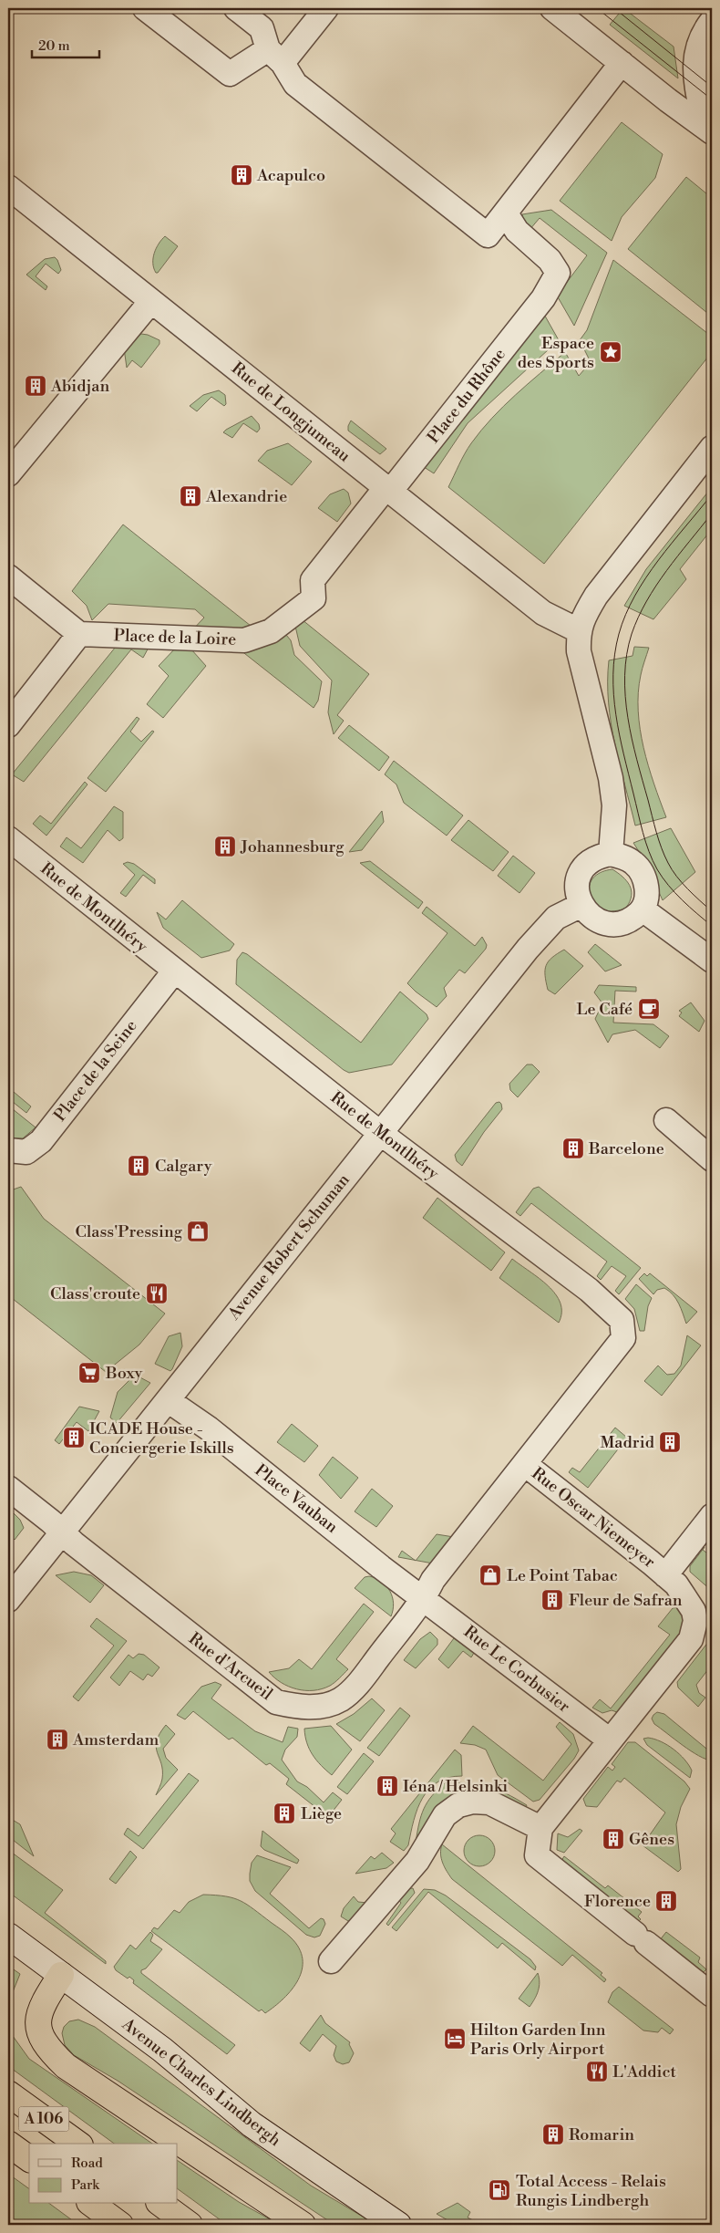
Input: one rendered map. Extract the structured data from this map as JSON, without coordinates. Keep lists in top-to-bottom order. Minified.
{"streets":{"highway":["A 106"],"main road":["Avenue Charles Lindbergh"],"street":["Place du Rhône","Rue de Longjumeau","Place de la Loire","Rue de Montlhéry","Place de la Seine","Avenue Robert Schuman","Place Vauban","Rue Oscar Niemeyer","Rue d'Arcueil","Rue Le Corbusier"]},"crossings":[["Place du Rhône","Rue de Longjumeau"],["Place du Rhône","Place de la Loire"],["Rue de Longjumeau","Place de la Loire"],["Rue de Montlhéry","Place de la Seine"],["Rue de Montlhéry","Avenue Robert Schuman"],["Rue de Montlhéry","Rue Oscar Niemeyer"],["Rue de Montlhéry","Rue d'Arcueil"],["Avenue Robert Schuman","Place Vauban"],["Avenue Robert Schuman","Rue d'Arcueil"],["Place Vauban","Rue d'Arcueil"],["Place Vauban","Rue Le Corbusier"],["Rue Oscar Niemeyer","Rue d'Arcueil"],["Rue d'Arcueil","Rue Le Corbusier"]],"places":{"building":["Acapulco","Abidjan","Alexandrie","Johannesburg","Barcelone","Calgary","ICADE House - Conciergerie Iskills","Madrid","Fleur de Safran","Amsterdam","Iéna / Helsinki","Liège","Gênes","Florence","Romarin"],"place":["Espace des Sports"],"cafe":["Le Café"],"shop":["Class'Pressing","Le Point Tabac"],"restaurant":["Class'croute","L'Addict"],"supermarket":["Boxy"],"hotel":["Hilton Garden Inn Paris Orly Airport"],"fuel station":["Total Access - Relais Rungis Lindbergh"]},"legend":["Road","Park"],"scale_bar":"20 m"}
